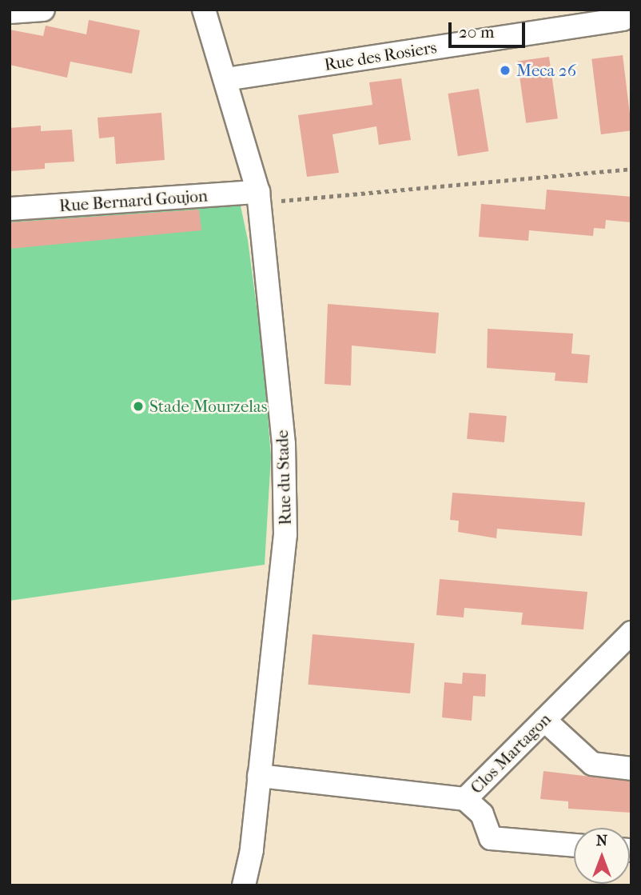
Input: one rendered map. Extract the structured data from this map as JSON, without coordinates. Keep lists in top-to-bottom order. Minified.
{"streets":{"street":["Rue des Rosiers","Rue Bernard Goujon","Rue du Stade","Clos Martagon"]},"crossings":[["Rue des Rosiers","Rue du Stade"],["Rue Bernard Goujon","Rue du Stade"],["Rue du Stade","Clos Martagon"]],"places":["Meca 26","Stade Mourzelas"],"scale_bar":"20 m","north":"top"}
